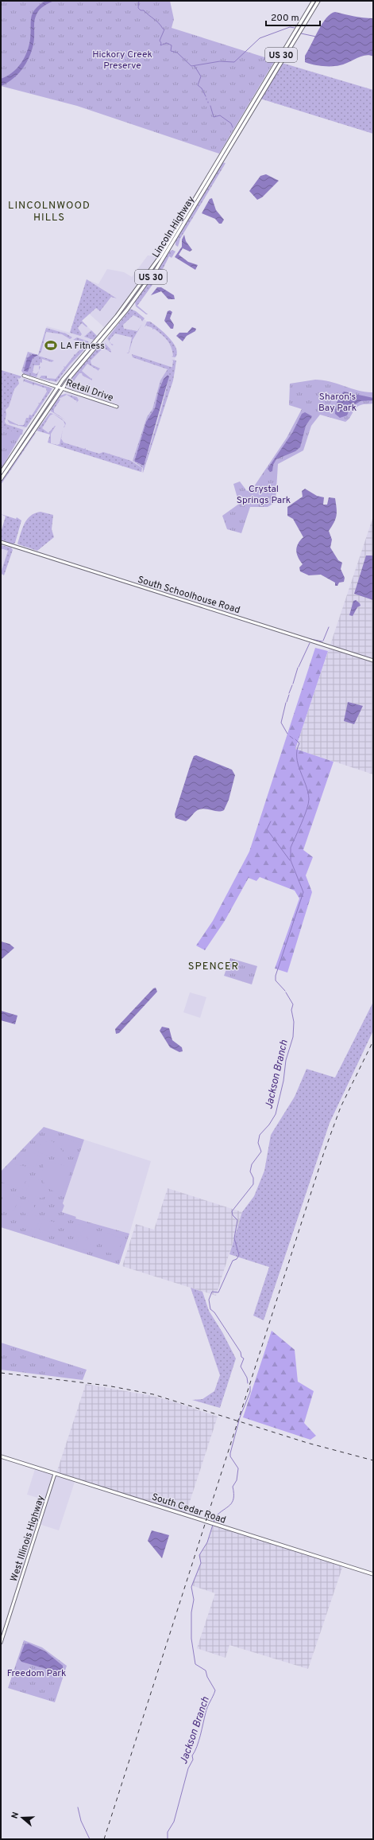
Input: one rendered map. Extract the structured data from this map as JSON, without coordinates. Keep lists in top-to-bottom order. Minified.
{"streets":{"main road":["US 30","Lincoln Highway","South Cedar Road"],"street":["Retail Drive","South Schoolhouse Road","West Illinois Highway"]},"crossings":[["Lincoln Highway","Retail Drive"],["South Cedar Road","West Illinois Highway"]],"districts":["LINCOLNWOOD HILLS","SPENCER"],"water":["Jackson Branch"],"parks":["Hickory Creek Preserve","Sharon's Bay Park","Crystal Springs Park","Freedom Park"],"places":{"sports":["LA Fitness"]},"scale_bar":"200 m","north":"left"}
